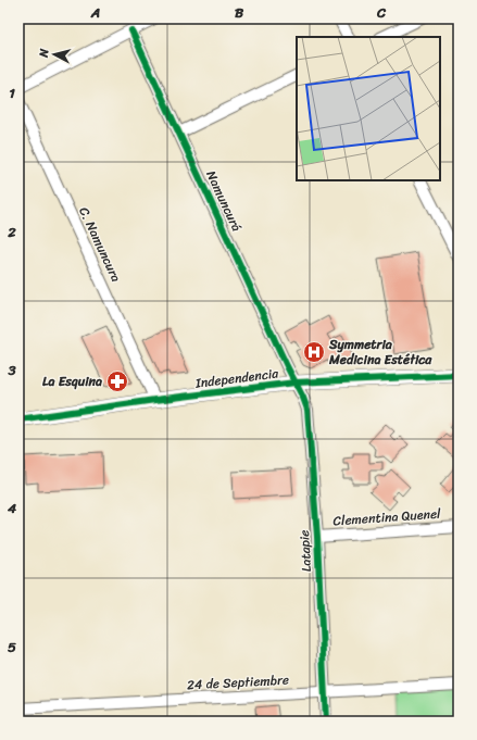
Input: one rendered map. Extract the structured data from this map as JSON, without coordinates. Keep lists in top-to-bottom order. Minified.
{"streets":{"street":["Namuncurá","C. Namuncura","Independencia","Clementina Quenel","Latapie","24 de Septiembre"]},"crossings":[["Namuncurá","Independencia"],["Namuncurá","Latapie"],["C. Namuncura","Independencia"],["Independencia","Latapie"],["Clementina Quenel","Latapie"],["Latapie","24 de Septiembre"]],"places":{"hospital":["Symmetria Medicina Estética"],"pharmacy":["La Esquina"]},"north":"left","grid":{"columns":["A","B","C"],"rows":["1","2","3","4","5"]}}
